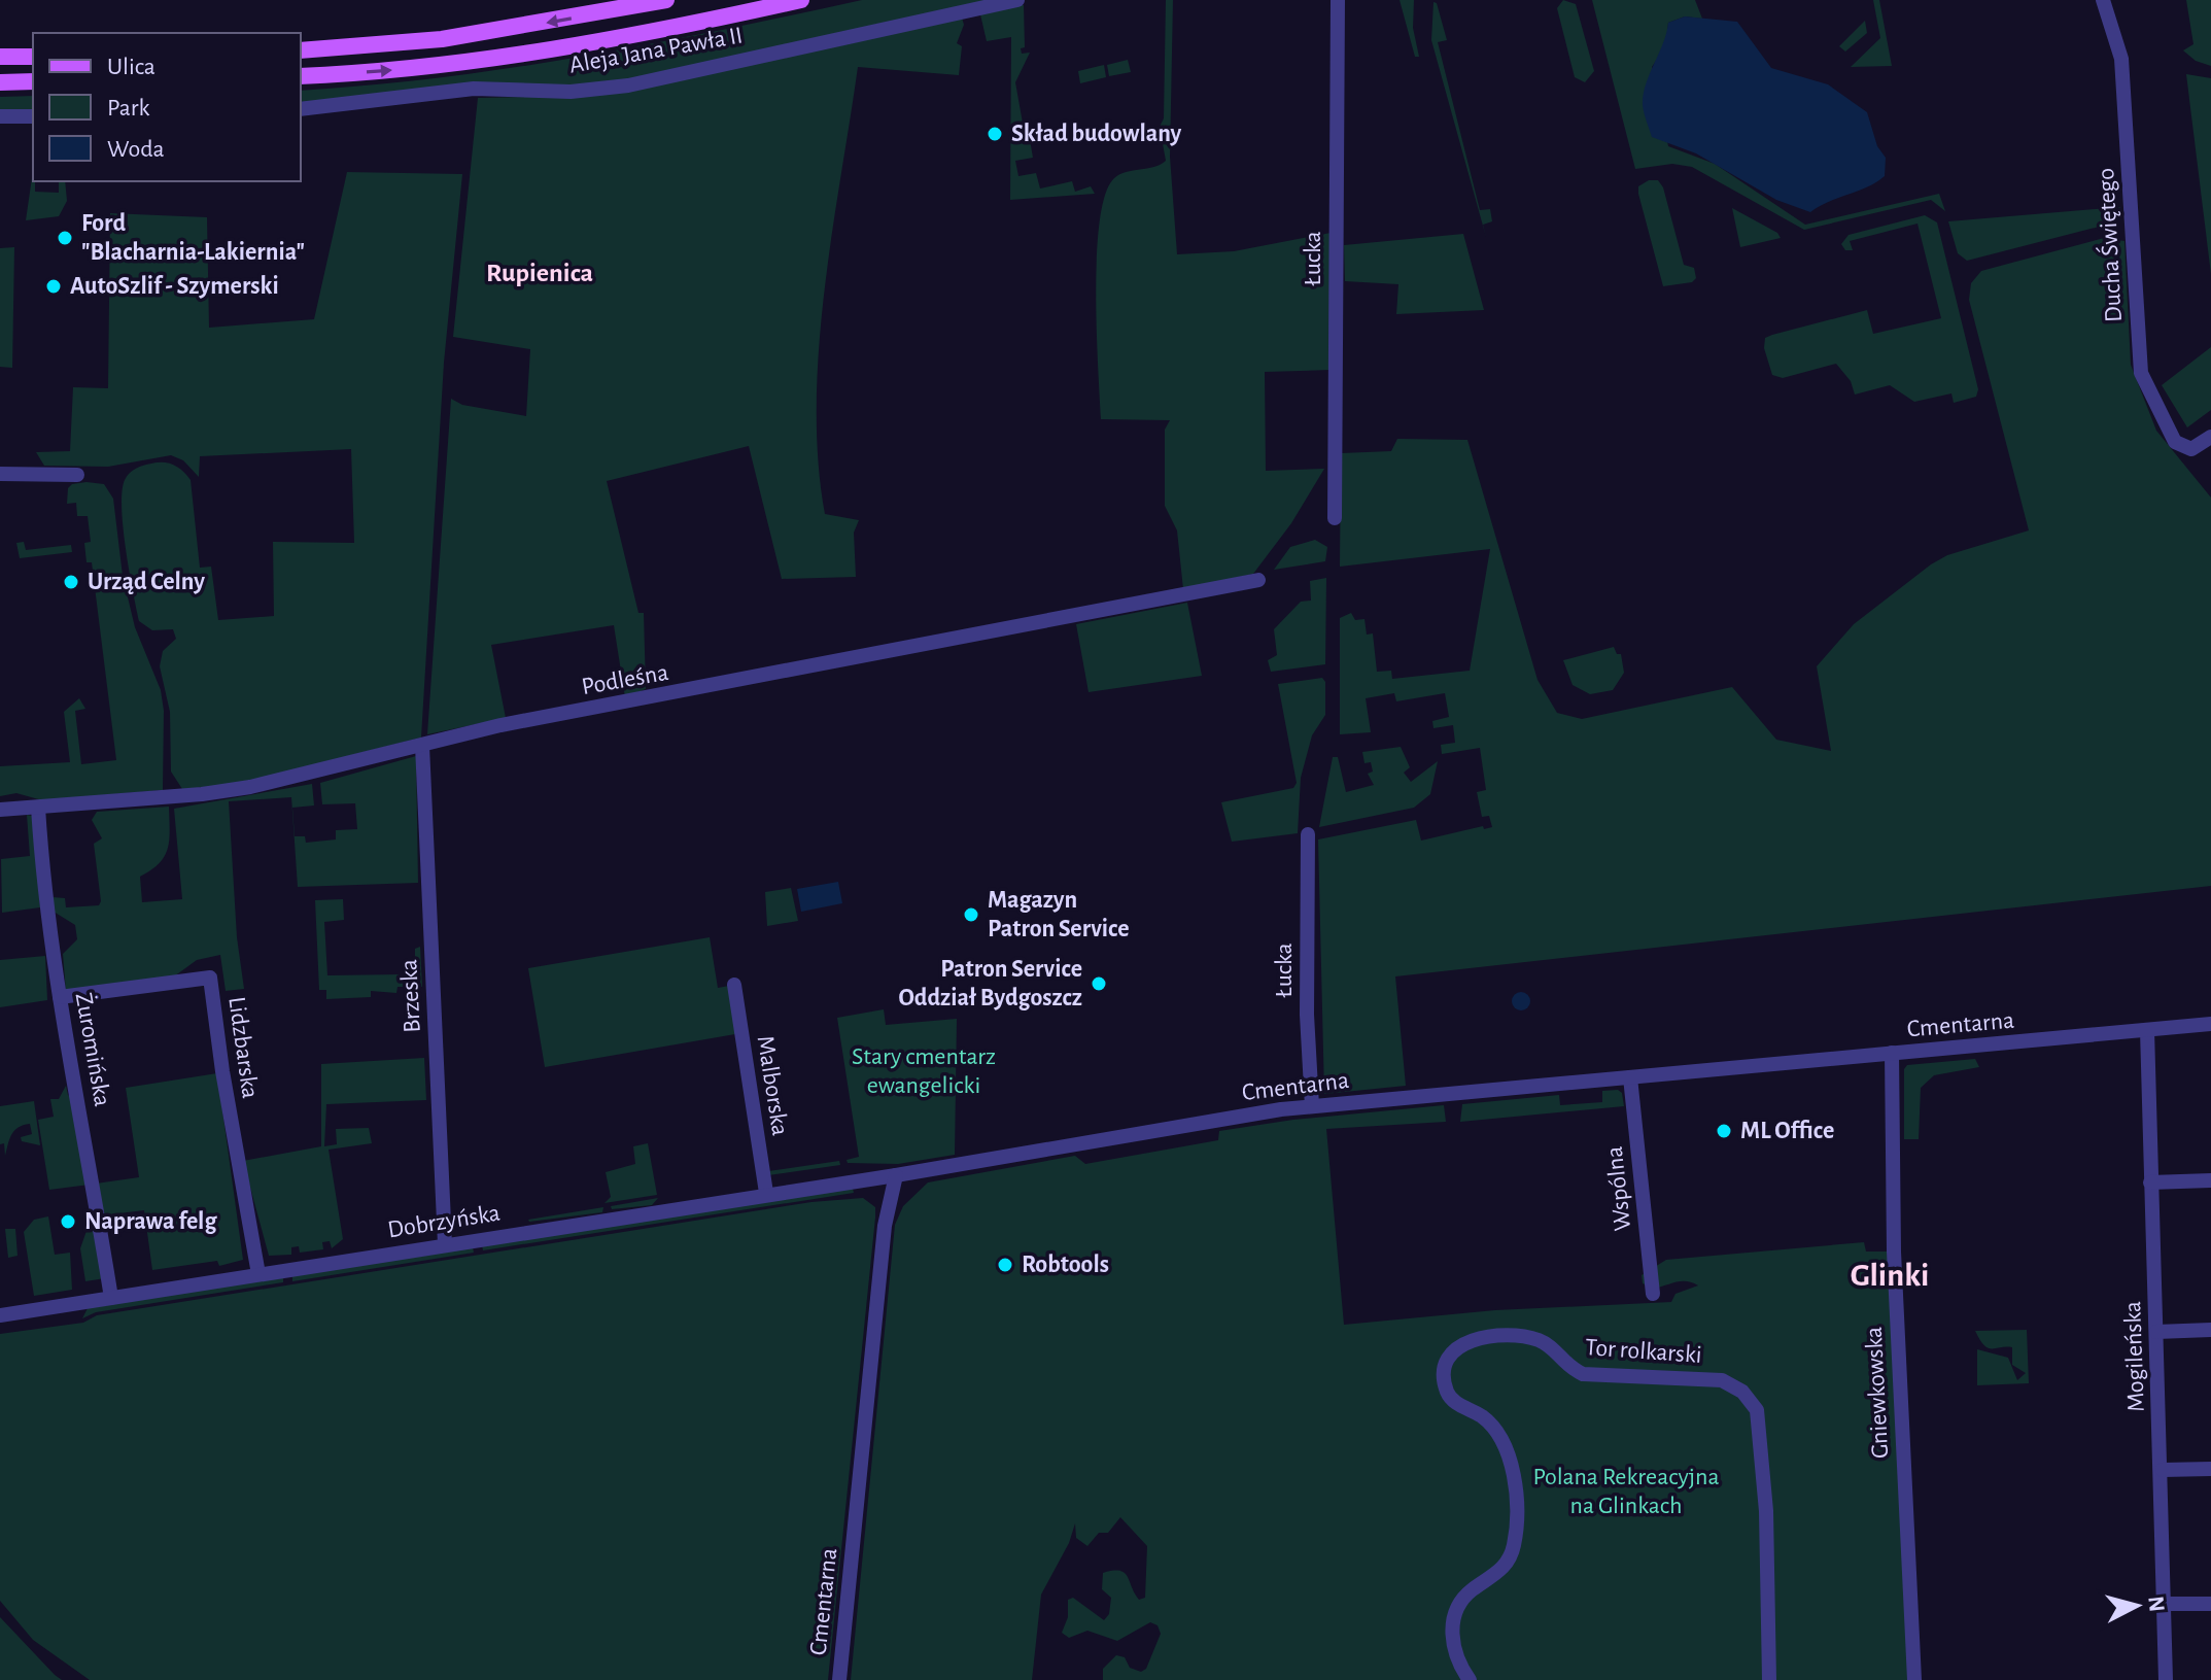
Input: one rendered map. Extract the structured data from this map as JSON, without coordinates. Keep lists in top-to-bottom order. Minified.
{"streets":{"main road":["Aleja Jana Pawła II"],"street":["Ducha Świętego","Łucka","Podleśna","Brzeska","Cmentarna","Lidzbarska","Żuromińska","Malborska","Wspólna","Dobrzyńska","Tor rolkarski","Mogileńska","Gniewkowska"]},"crossings":[["Łucka","Cmentarna"],["Podleśna","Brzeska"],["Podleśna","Żuromińska"],["Brzeska","Dobrzyńska"],["Cmentarna","Wspólna"],["Cmentarna","Dobrzyńska"],["Cmentarna","Mogileńska"],["Cmentarna","Gniewkowska"],["Lidzbarska","Żuromińska"],["Lidzbarska","Dobrzyńska"],["Żuromińska","Dobrzyńska"],["Malborska","Dobrzyńska"]],"districts":["Rupienica","Glinki"],"parks":["Stary cmentarz ewangelicki","Polana Rekreacyjna na Glinkach"],"places":["Skład budowlany","Ford \"Blacharnia-Lakiernia\"","AutoSzlif - Szymerski","Urząd Celny","Magazyn Patron Service","Patron Service Oddział Bydgoszcz","ML Office","Naprawa felg","Robtools"],"legend":["Ulica","Park","Woda"],"north":"right"}
